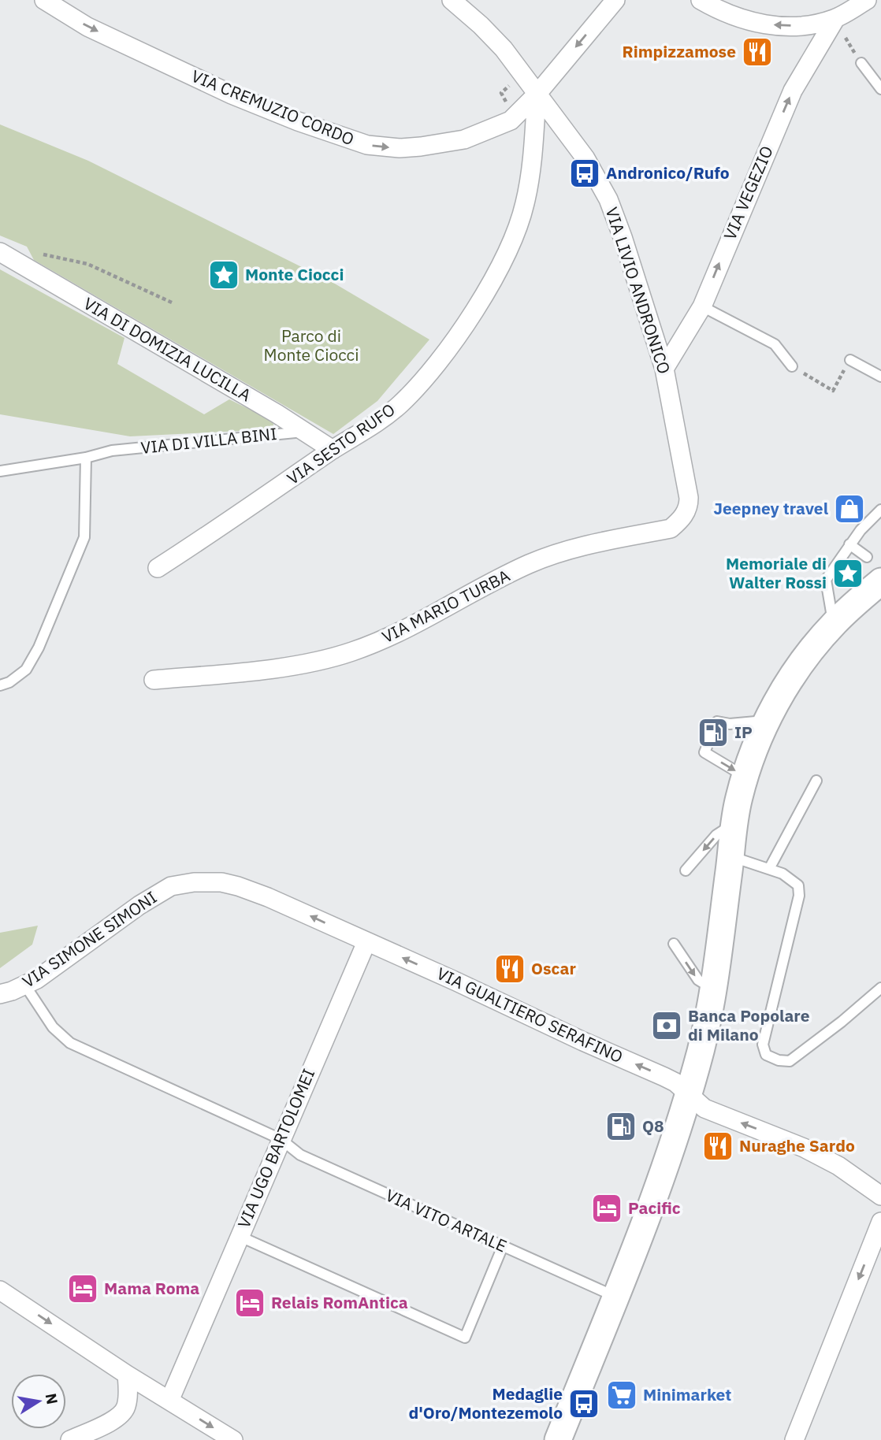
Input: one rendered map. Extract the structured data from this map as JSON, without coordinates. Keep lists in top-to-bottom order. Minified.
{"streets":{"street":["VIA CREMUZIO CORDO","VIA VEGEZIO","VIA LIVIO ANDRONICO","VIA DI DOMIZIA LUCILLA","VIA SESTO RUFO","VIA MARIO TURBA","VIA SIMONE SIMONI","VIA GUALTIERO SERAFINO","VIA UGO BARTOLOMEI"],"lane":["VIA DI VILLA BINI","VIA VITO ARTALE"]},"crossings":[["VIA CREMUZIO CORDO","VIA LIVIO ANDRONICO"],["VIA CREMUZIO CORDO","VIA SESTO RUFO"],["VIA VEGEZIO","VIA LIVIO ANDRONICO"],["VIA LIVIO ANDRONICO","VIA SESTO RUFO"],["VIA LIVIO ANDRONICO","VIA MARIO TURBA"],["VIA DI DOMIZIA LUCILLA","VIA DI VILLA BINI"],["VIA DI DOMIZIA LUCILLA","VIA SESTO RUFO"],["VIA SIMONE SIMONI","VIA GUALTIERO SERAFINO"],["VIA SIMONE SIMONI","VIA UGO BARTOLOMEI"],["VIA SIMONE SIMONI","VIA VITO ARTALE"],["VIA GUALTIERO SERAFINO","VIA UGO BARTOLOMEI"],["VIA UGO BARTOLOMEI","VIA VITO ARTALE"]],"one_way":["VIA VEGEZIO","VIA SIMONE SIMONI","VIA GUALTIERO SERAFINO"],"parks":["Parco di Monte Ciocci"],"places":{"restaurant":["Rimpizzamose","Oscar","Nuraghe Sardo"],"bus stop":["Andronico/Rufo","Medaglie d'Oro/Montezemolo"],"place":["Monte Ciocci","Memoriale di Walter Rossi"],"shop":["Jeepney travel"],"fuel station":["IP","Q8"],"bank":["Banca Popolare di Milano"],"hotel":["Pacific","Mama Roma","Relais RomAntica"],"supermarket":["Minimarket"]},"north":"right"}
